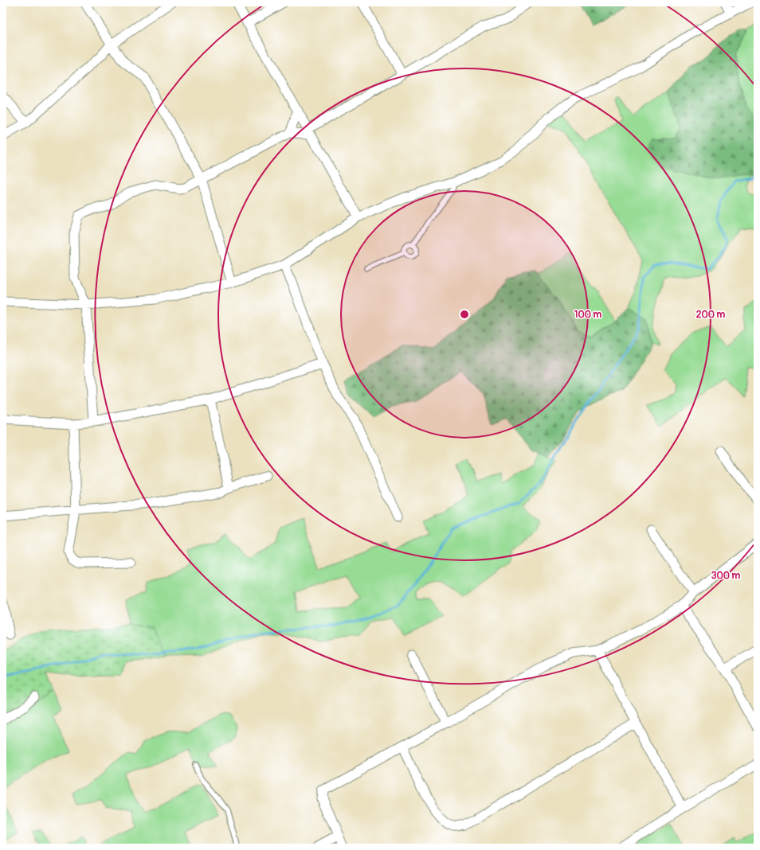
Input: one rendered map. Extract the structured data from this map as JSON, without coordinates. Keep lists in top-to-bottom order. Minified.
{"rings":["100 m","200 m","300 m"]}
